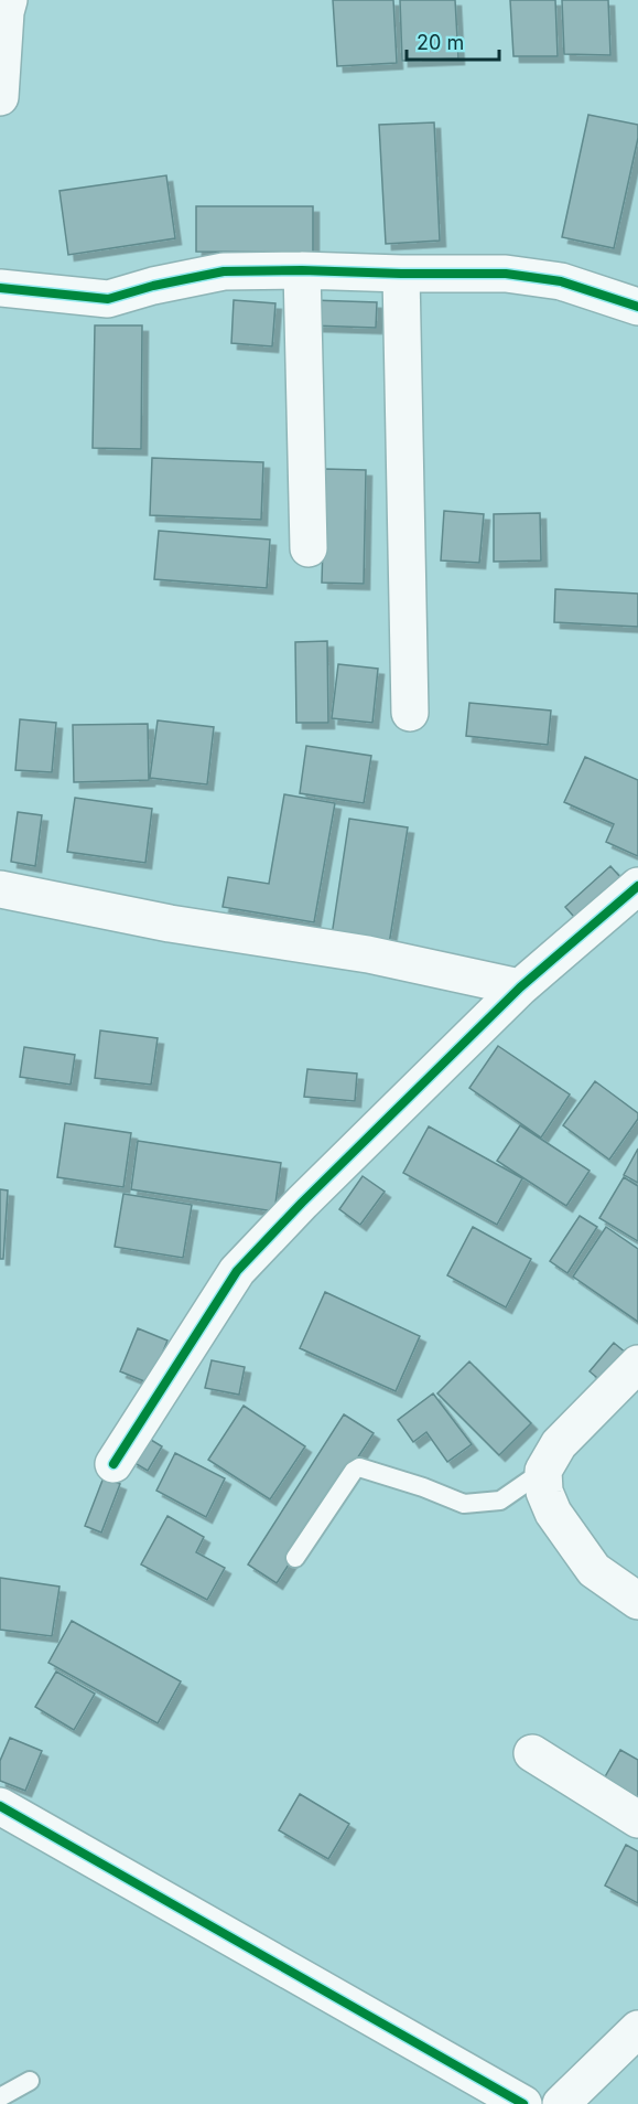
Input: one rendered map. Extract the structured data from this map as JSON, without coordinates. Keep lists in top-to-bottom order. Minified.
{"scale_bar":"20 m"}
